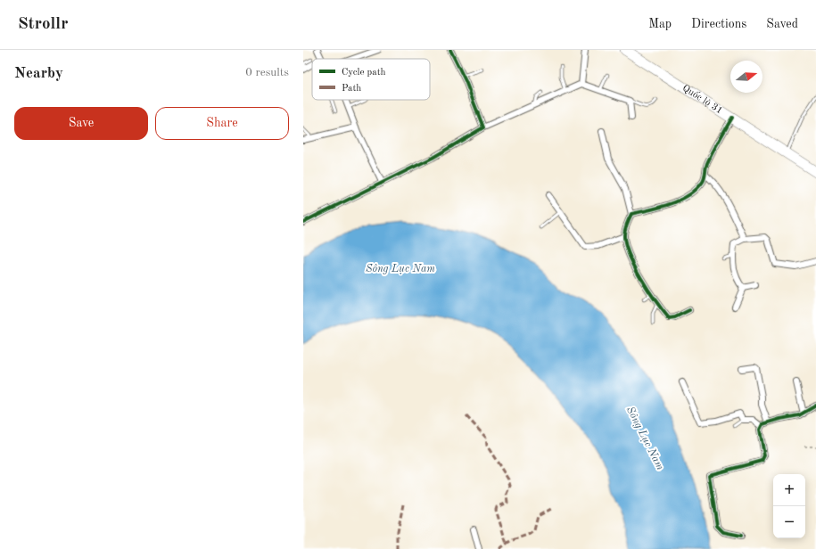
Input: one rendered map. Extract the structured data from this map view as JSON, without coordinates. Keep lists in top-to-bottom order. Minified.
{"streets":{"highway":["Quốc lộ 31"]},"water":["Sông Lục Nam"],"legend":["Cycle path","Path"],"north":"right","page":{"header":"Strollr","nav":["Map","Directions","Saved"],"heading":["Nearby","0 results"],"buttons":["Save","Share"],"map_buttons":["+","−"]}}
